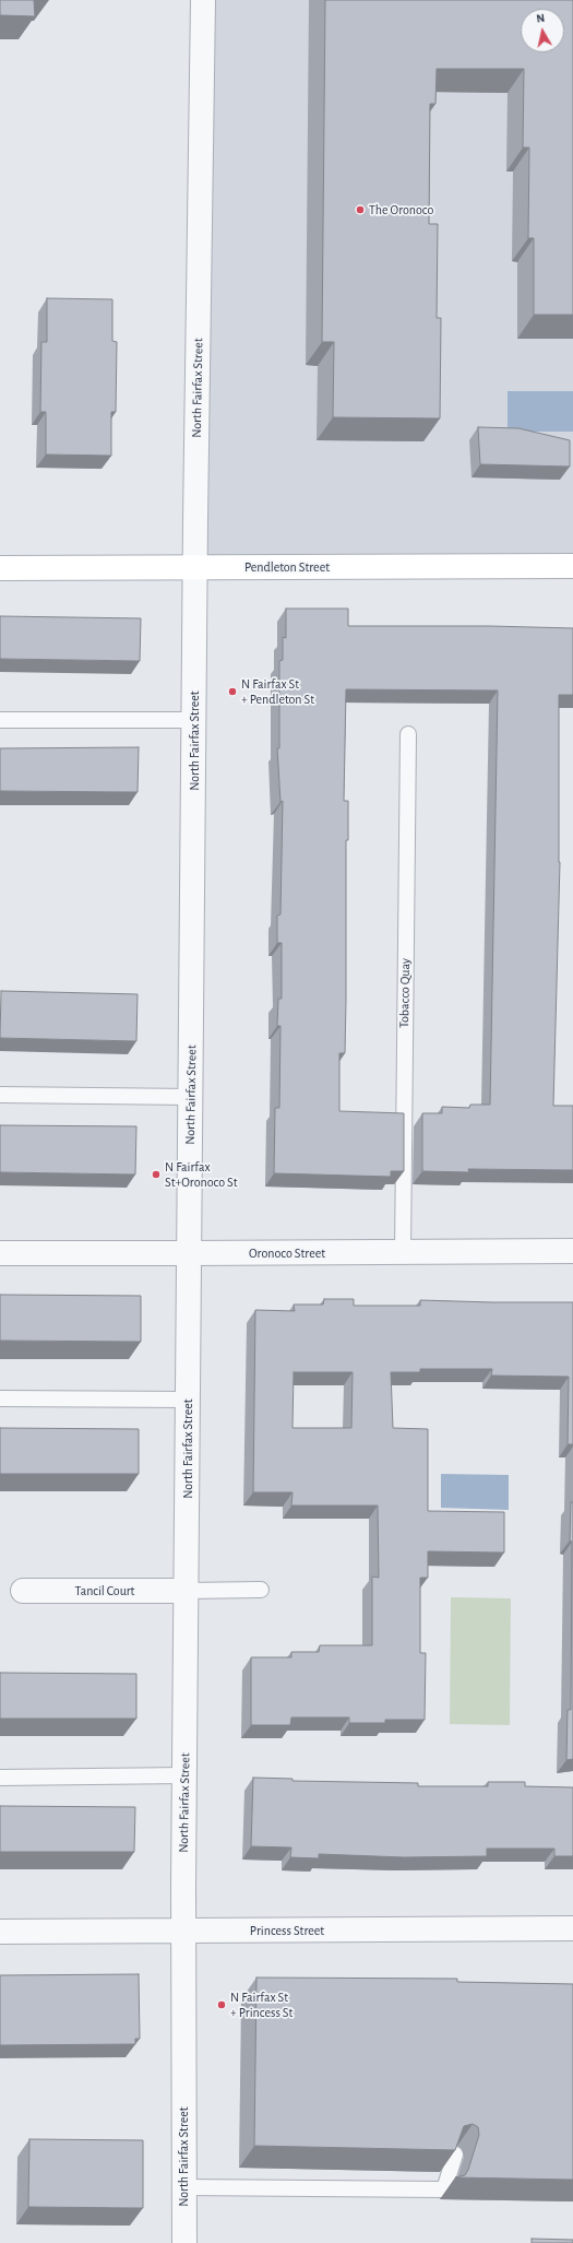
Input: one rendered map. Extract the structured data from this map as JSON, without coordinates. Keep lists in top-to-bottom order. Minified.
{"streets":{"street":["North Fairfax Street","Pendleton Street","Oronoco Street","Tancil Court","Princess Street"],"lane":["Tobacco Quay"]},"crossings":[["North Fairfax Street","Pendleton Street"],["North Fairfax Street","Oronoco Street"],["North Fairfax Street","Tancil Court"],["North Fairfax Street","Princess Street"],["Tobacco Quay","Oronoco Street"]],"places":["The Oronoco","N Fairfax St + Pendleton St","N Fairfax St+Oronoco St","N Fairfax St + Princess St"],"north":"top"}
